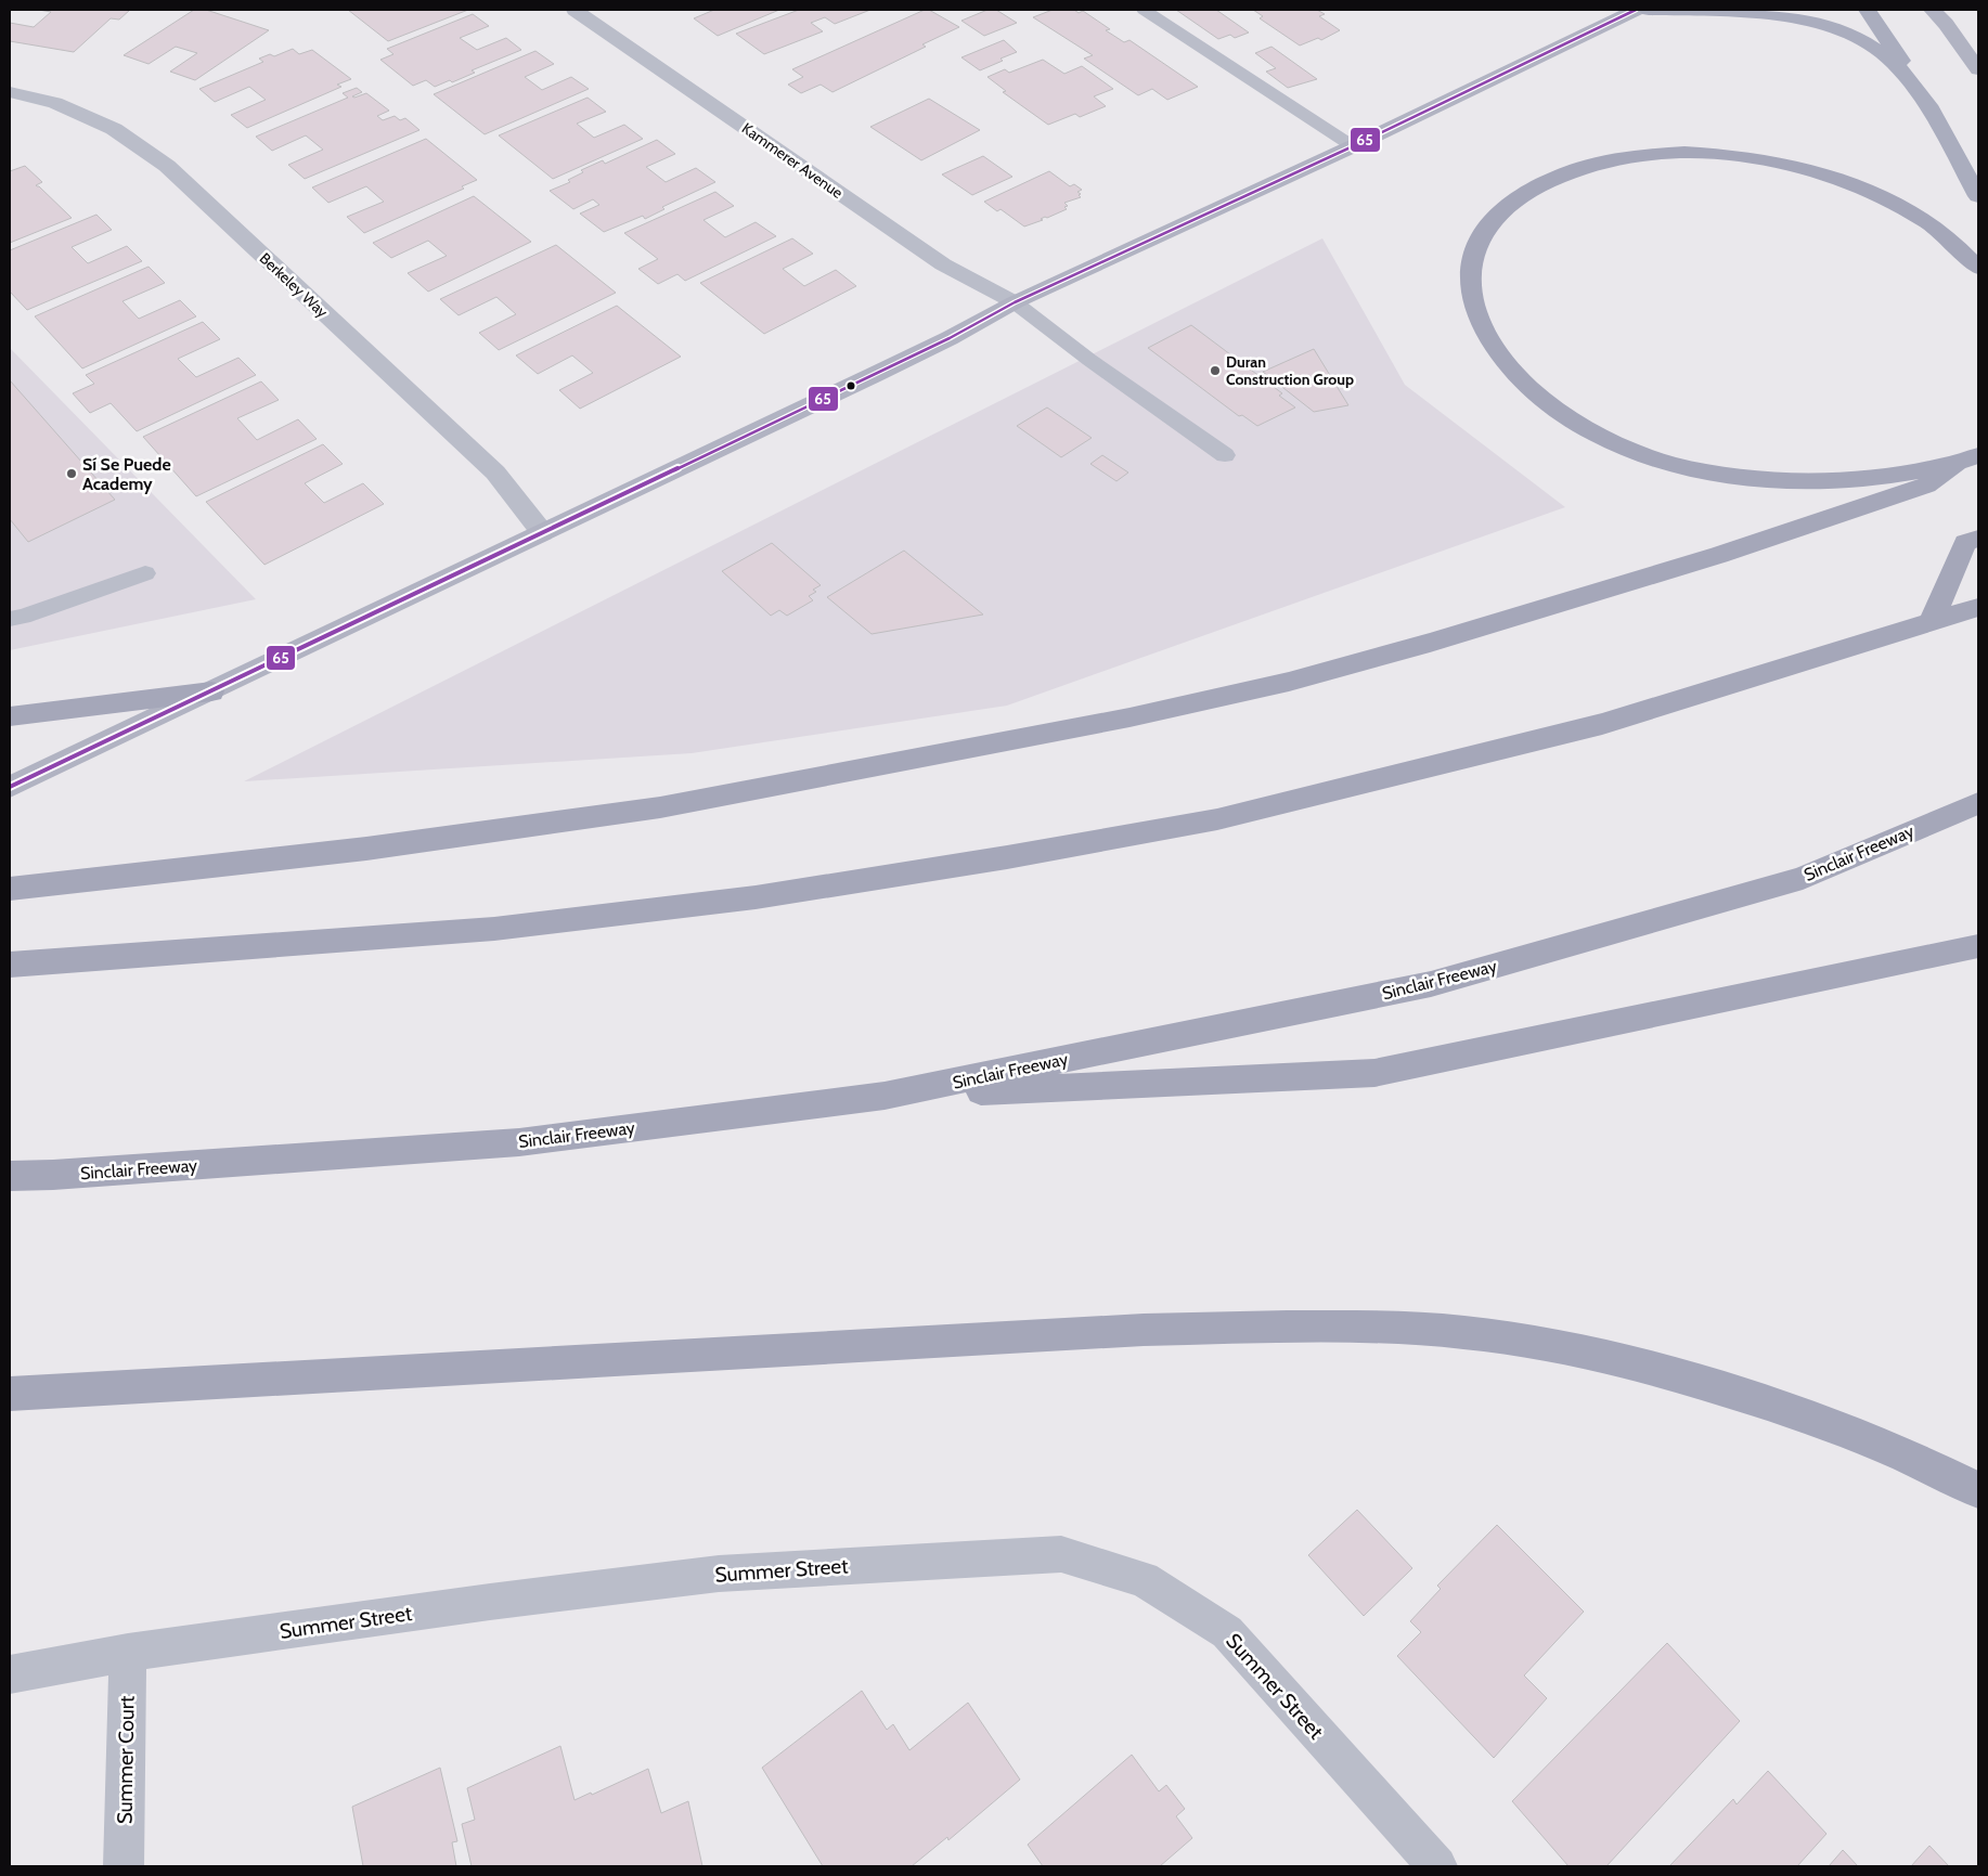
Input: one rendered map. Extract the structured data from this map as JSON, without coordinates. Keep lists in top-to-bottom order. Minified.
{"streets":{"highway":["Sinclair Freeway"],"street":["Kammerer Avenue","Berkeley Way","Summer Street","Summer Court"]},"crossings":[["Summer Street","Summer Court"]],"places":["Duran Construction Group","Sí Se Puede Academy"],"lines":["transit line 65"]}
